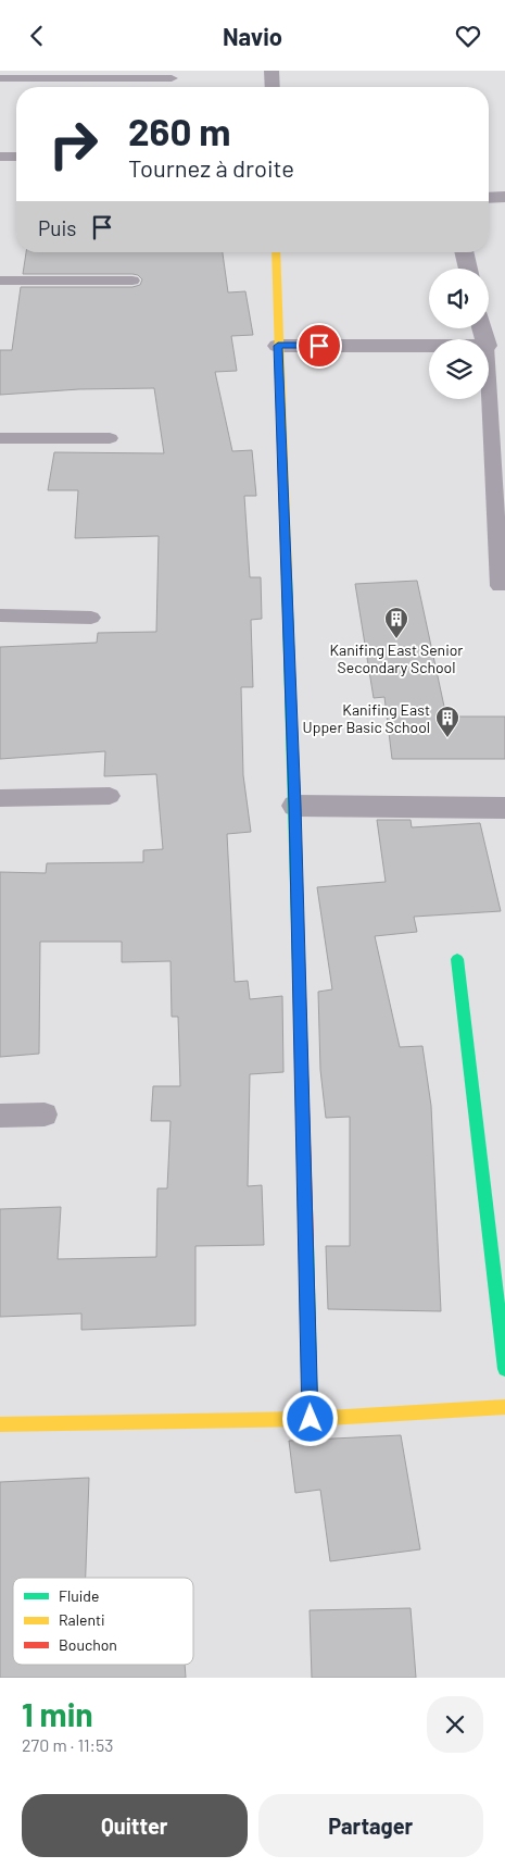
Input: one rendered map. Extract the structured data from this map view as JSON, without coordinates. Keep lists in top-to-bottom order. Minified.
{"places":{"building":["Kanifing East Senior Secondary School","Kanifing East Upper Basic School"]},"legend":["Fluide","Ralenti","Bouchon"],"page":{"header":"Navio","turn":["260 m","Tournez à droite"],"then":"Puis","heading":["1 min","270 m · 11:53"],"buttons":["Quitter","Partager"]}}
